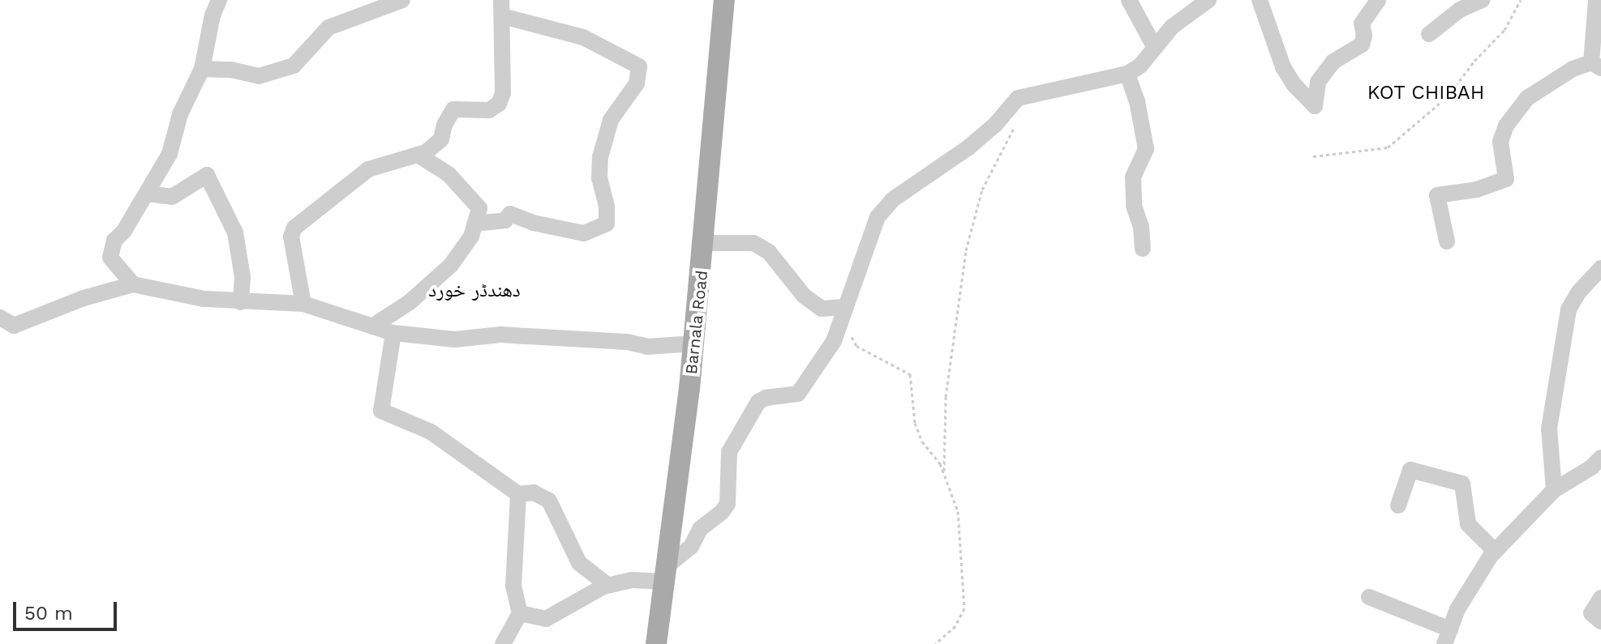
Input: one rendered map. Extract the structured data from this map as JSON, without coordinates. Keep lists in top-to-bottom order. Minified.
{"streets":{"main road":["Barnala Road"]},"districts":["KOT CHIBAH","دھندڈر خورد"],"scale_bar":"50 m"}
